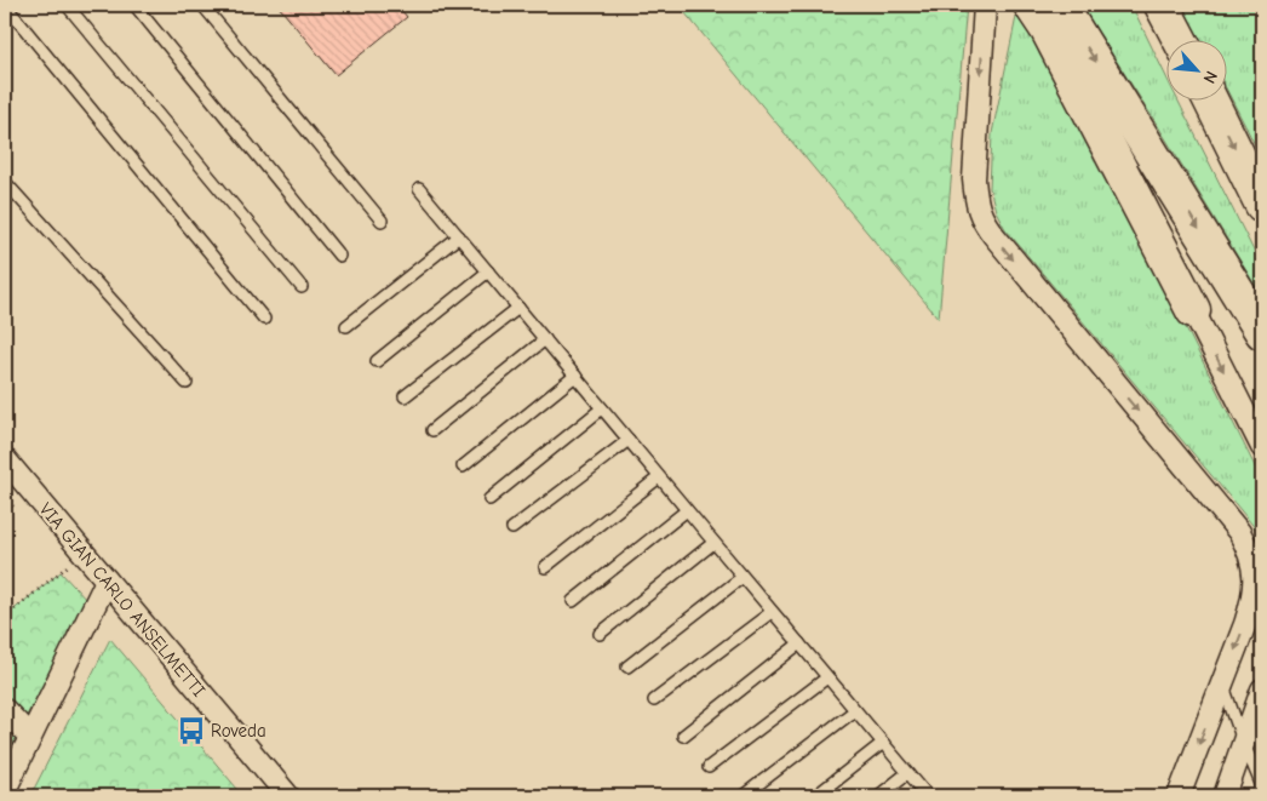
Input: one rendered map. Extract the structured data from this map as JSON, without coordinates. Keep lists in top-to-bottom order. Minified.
{"streets":{"street":["VIA GIAN CARLO ANSELMETTI"]},"places":{"bus stop":["Roveda"]},"north":"bottom right"}
